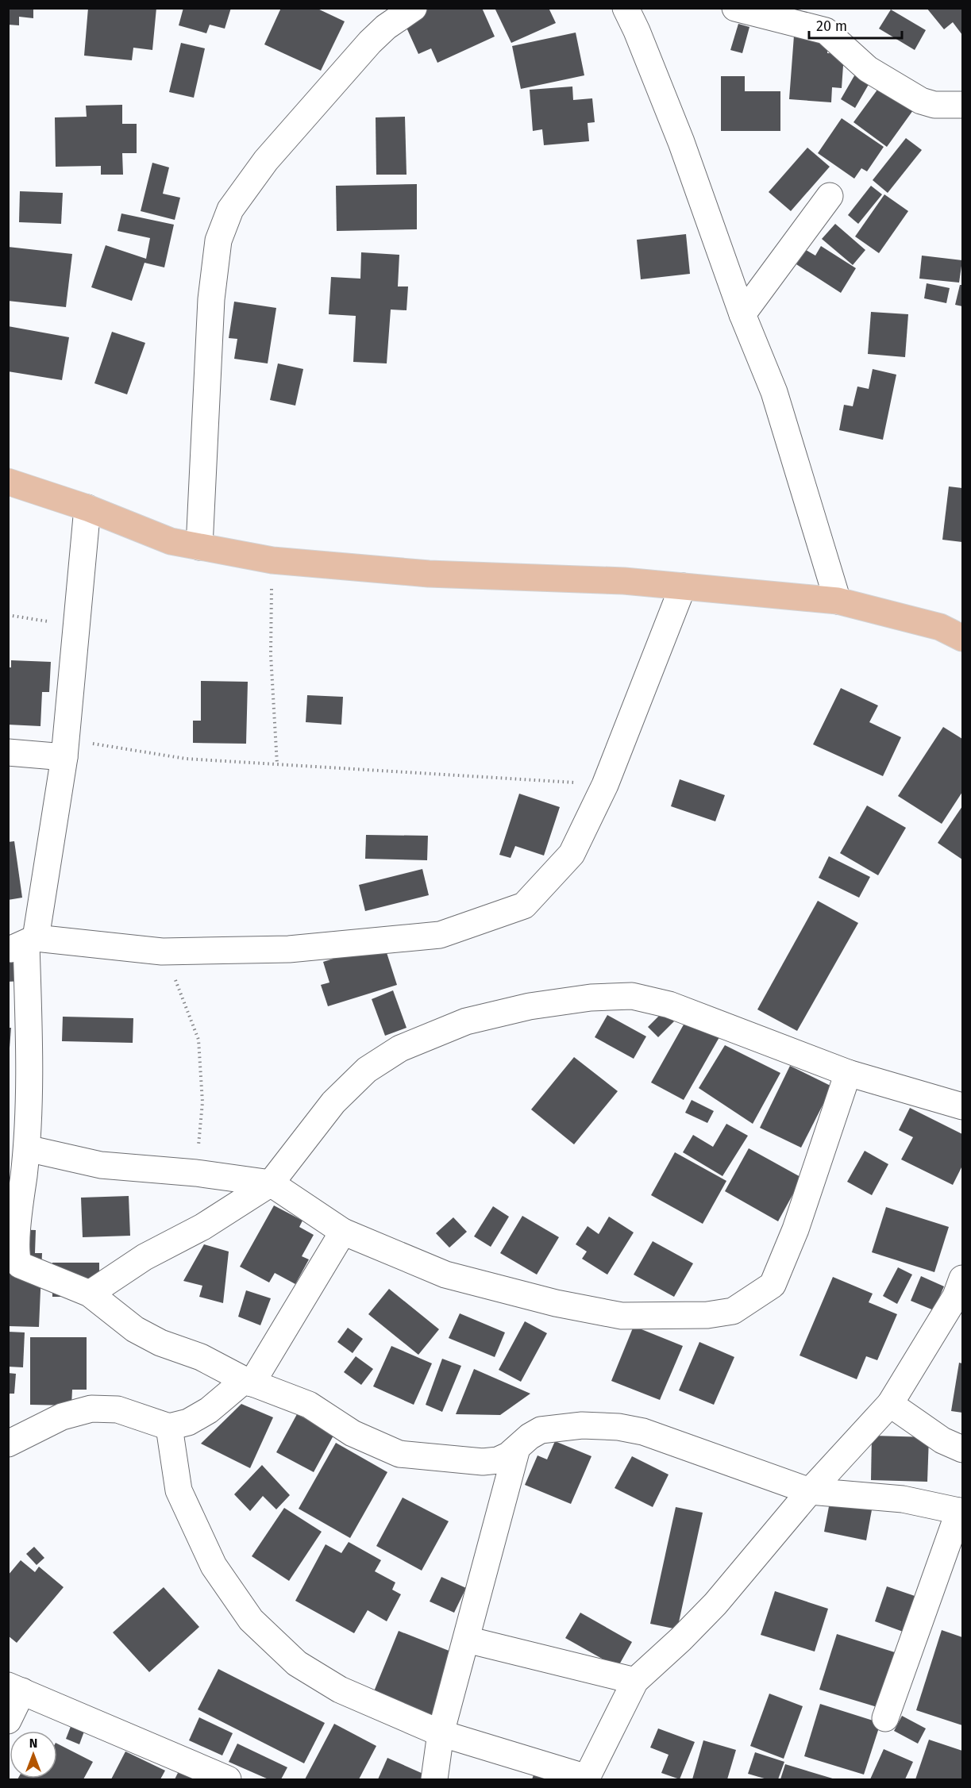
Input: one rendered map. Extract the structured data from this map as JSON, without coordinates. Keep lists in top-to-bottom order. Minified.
{"scale_bar":"20 m","north":"top"}
